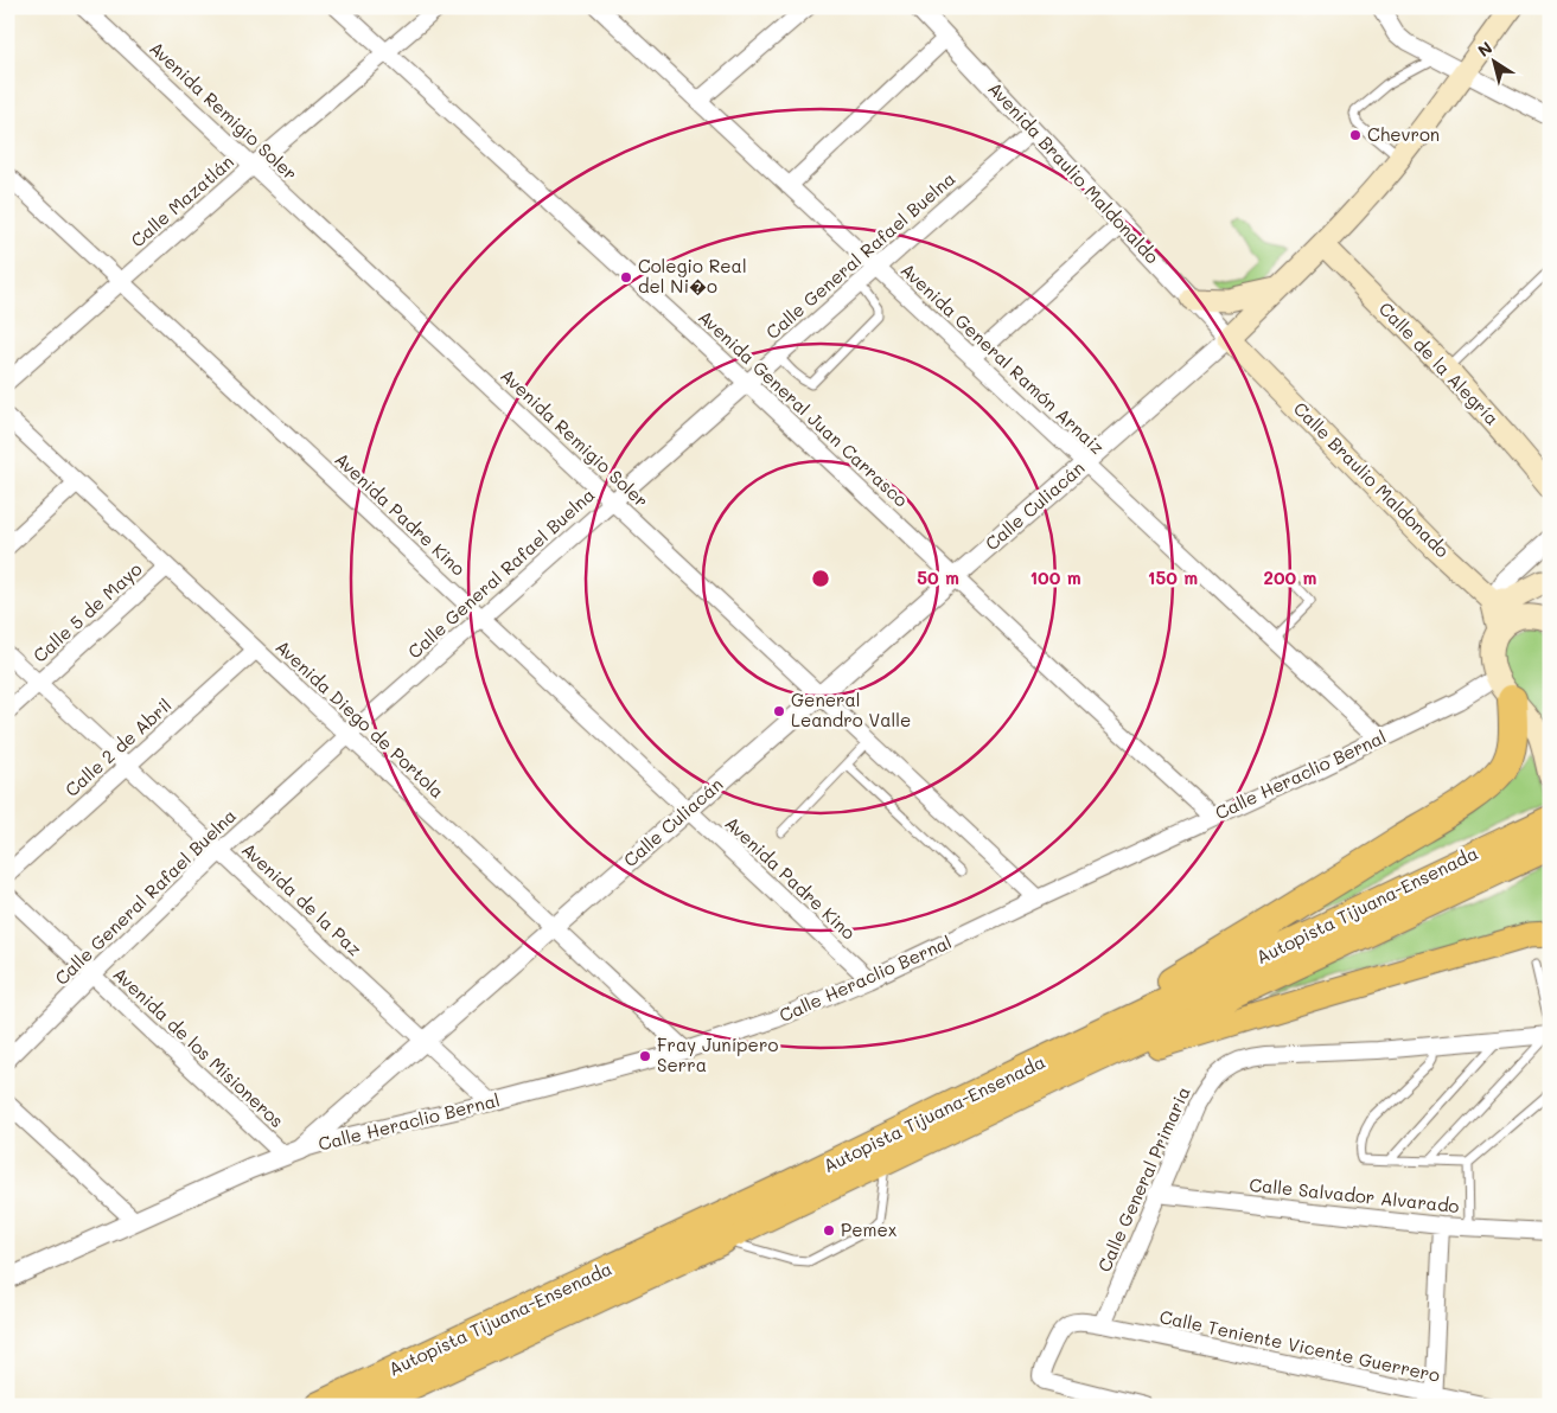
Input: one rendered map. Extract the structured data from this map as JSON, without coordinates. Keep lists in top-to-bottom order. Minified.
{"streets":{"highway":["Autopista Tijuana-Ensenada"],"main road":["Calle de la Alegría","Calle Braulio Maldonado","Calle Culiacán"],"street":["Avenida Remigio Soler","Avenida Braulio Maldonaldo","Calle Mazatlán","Calle General Rafael Buelna","Avenida General Ramón Arnaiz","Avenida General Juan Carrasco","Avenida Padre Kino","Calle 5 de Mayo","Avenida Diego de Portola","Calle 2 de Abril","Calle Heraclio Bernal","Avenida de la Paz","Avenida de los Misioneros","Calle General Primaria","Calle Salvador Alvarado","Calle Teniente Vicente Guerrero"]},"crossings":[["Avenida Remigio Soler","Calle Mazatlán"],["Avenida Remigio Soler","Calle General Rafael Buelna"],["Avenida Remigio Soler","Calle Culiacán"],["Avenida Remigio Soler","Calle Heraclio Bernal"],["Avenida Braulio Maldonaldo","Calle General Rafael Buelna"],["Avenida Braulio Maldonaldo","Calle Braulio Maldonado"],["Avenida Braulio Maldonaldo","Calle Culiacán"],["Calle Mazatlán","Avenida General Juan Carrasco"],["Calle Mazatlán","Avenida Padre Kino"],["Calle General Rafael Buelna","Avenida General Ramón Arnaiz"],["Calle General Rafael Buelna","Avenida General Juan Carrasco"],["Calle General Rafael Buelna","Avenida Padre Kino"],["Calle General Rafael Buelna","Avenida Diego de Portola"],["Calle General Rafael Buelna","Avenida de la Paz"],["Calle General Rafael Buelna","Avenida de los Misioneros"],["Avenida General Ramón Arnaiz","Calle Culiacán"],["Avenida General Ramón Arnaiz","Calle Heraclio Bernal"],["Calle de la Alegría","Calle Culiacán"],["Avenida General Juan Carrasco","Calle Culiacán"],["Avenida General Juan Carrasco","Calle Heraclio Bernal"],["Calle Braulio Maldonado","Calle Culiacán"],["Calle Culiacán","Avenida Padre Kino"],["Calle Culiacán","Avenida Diego de Portola"],["Calle Culiacán","Calle Heraclio Bernal"],["Calle Culiacán","Avenida de la Paz"],["Calle Culiacán","Avenida de los Misioneros"],["Avenida Padre Kino","Calle Heraclio Bernal"],["Calle 5 de Mayo","Avenida Diego de Portola"],["Calle 5 de Mayo","Avenida de la Paz"],["Avenida Diego de Portola","Calle 2 de Abril"],["Avenida Diego de Portola","Calle Heraclio Bernal"],["Calle 2 de Abril","Avenida de la Paz"],["Calle Heraclio Bernal","Avenida de la Paz"],["Calle Heraclio Bernal","Avenida de los Misioneros"],["Calle General Primaria","Calle Salvador Alvarado"],["Calle General Primaria","Calle Teniente Vicente Guerrero"]],"places":["Chevron","Colegio Real del Ni�o","General Leandro Valle","Fray Junípero Serra","Pemex"],"north":"top left","rings":["50 m","100 m","150 m","200 m"]}
